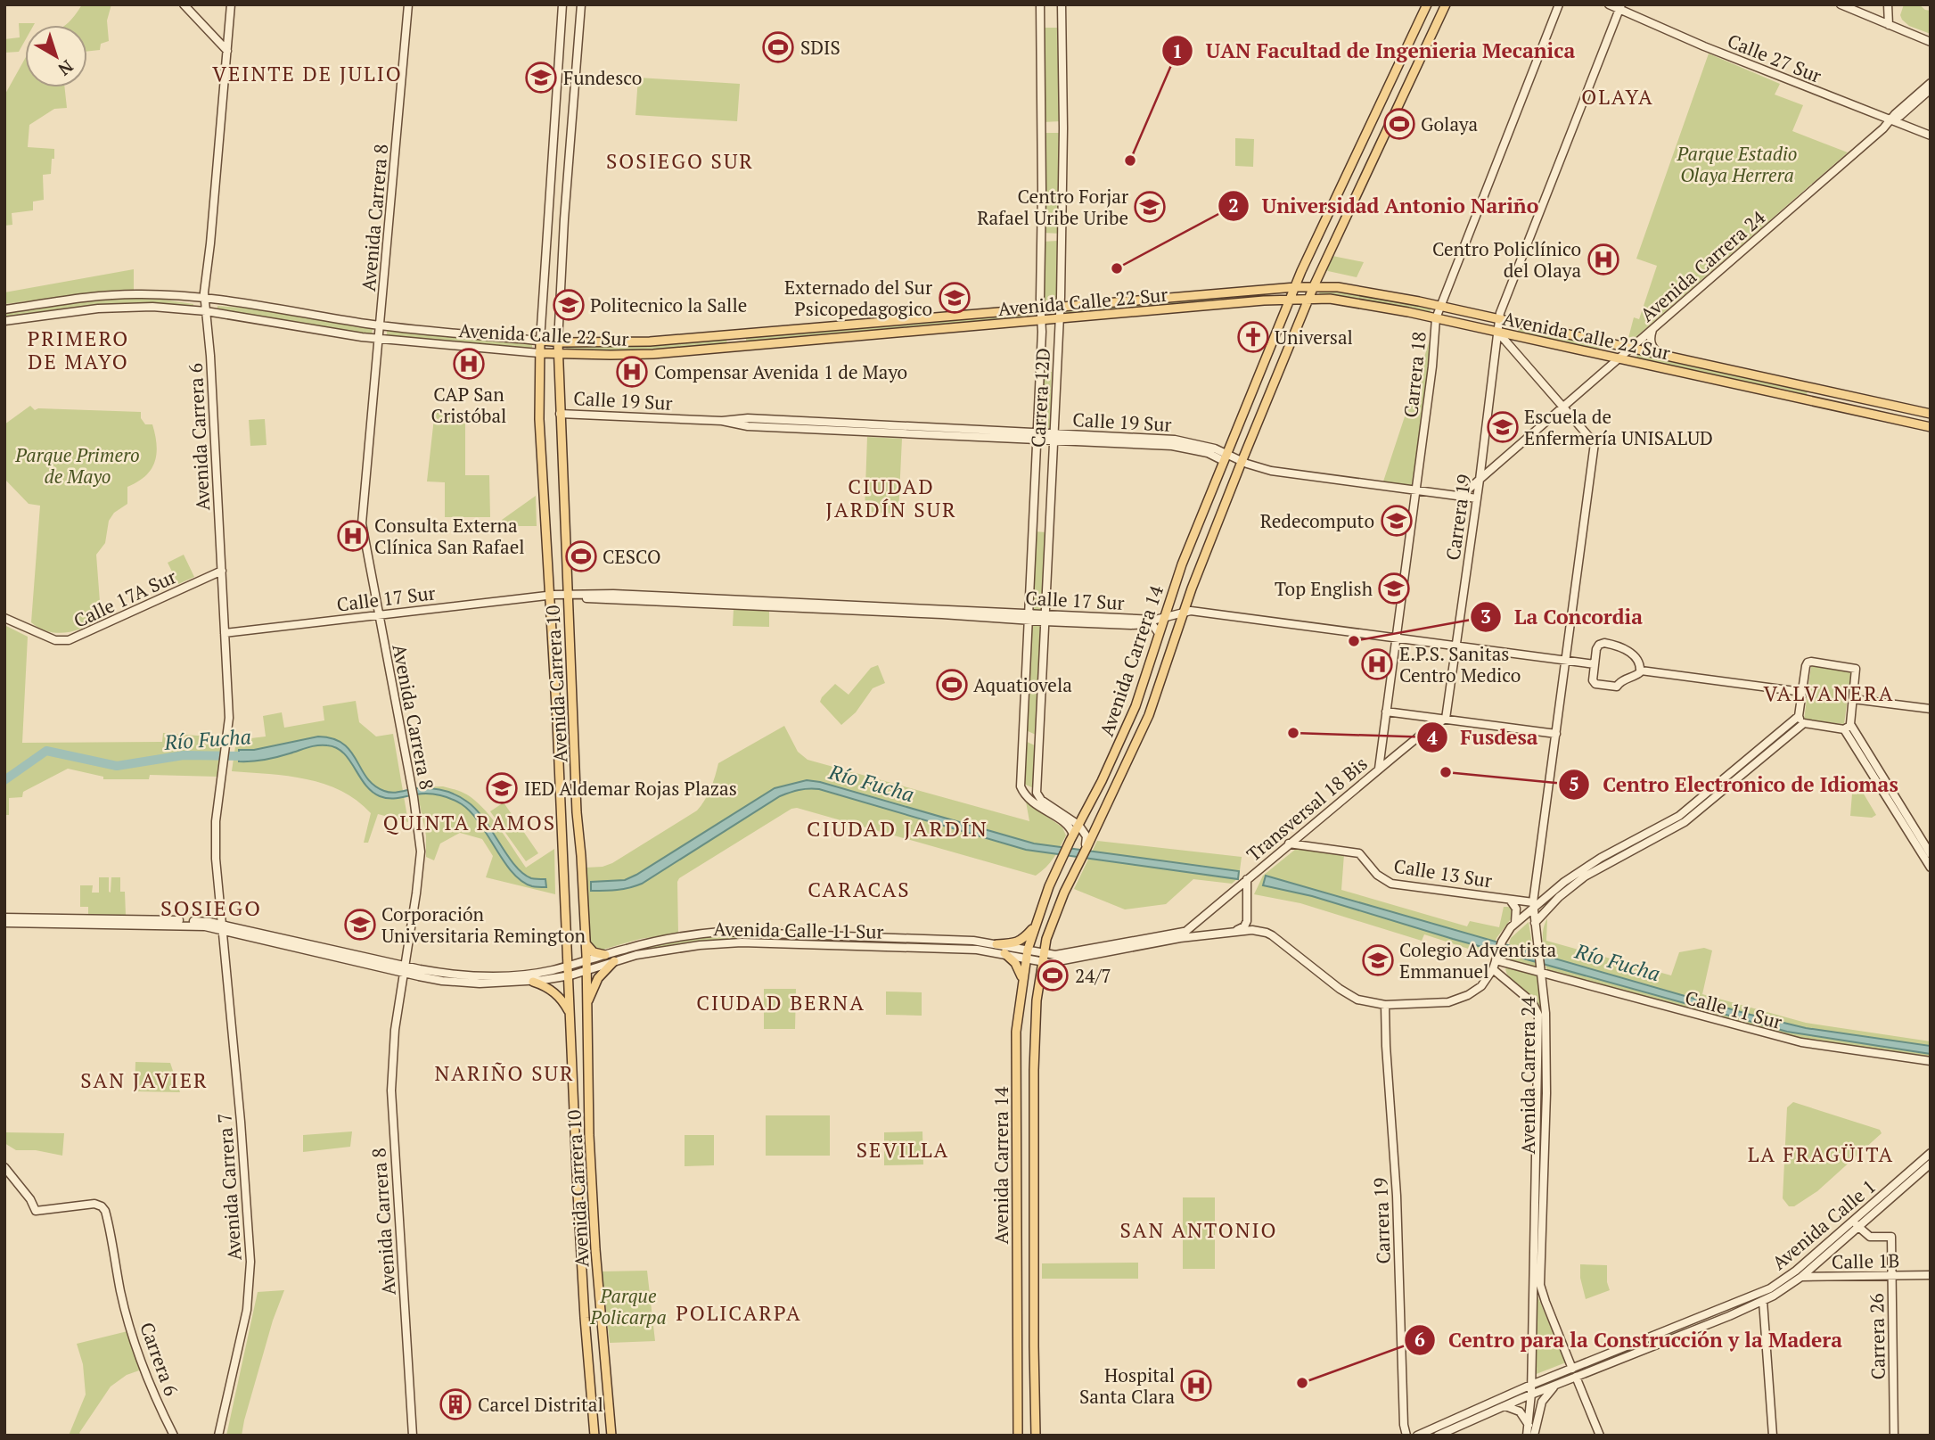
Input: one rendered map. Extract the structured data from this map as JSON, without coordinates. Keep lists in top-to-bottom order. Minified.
{"streets":{"main road":["Calle 27 Sur","Avenida Carrera 8","Avenida Carrera 24","Avenida Calle 22 Sur","Carrera 18","Carrera 12D","Calle 19 Sur","Avenida Carrera 6","Carrera 19","Calle 17A Sur","Calle 17 Sur","Avenida Carrera 14","Avenida Carrera 10","Transversal 18 Bis","Calle 13 Sur","Avenida Calle 11 Sur","Calle 11 Sur","Avenida Carrera 7","Avenida Calle 1","Calle 1B","Carrera 26","Carrera 6"]},"crossings":[["Calle 27 Sur","Avenida Carrera 24"],["Calle 27 Sur","Carrera 19"],["Avenida Carrera 8","Avenida Calle 22 Sur"],["Avenida Carrera 8","Calle 17 Sur"],["Avenida Carrera 8","Avenida Calle 11 Sur"],["Avenida Carrera 24","Avenida Calle 22 Sur"],["Avenida Carrera 24","Calle 19 Sur"],["Avenida Carrera 24","Carrera 19"],["Avenida Carrera 24","Calle 17 Sur"],["Avenida Carrera 24","Calle 13 Sur"],["Avenida Carrera 24","Calle 11 Sur"],["Avenida Carrera 24","Avenida Calle 1"],["Avenida Calle 22 Sur","Carrera 18"],["Avenida Calle 22 Sur","Carrera 12D"],["Avenida Calle 22 Sur","Avenida Carrera 6"],["Avenida Calle 22 Sur","Carrera 19"],["Avenida Calle 22 Sur","Avenida Carrera 14"],["Avenida Calle 22 Sur","Avenida Carrera 10"],["Carrera 18","Calle 19 Sur"],["Carrera 18","Calle 17 Sur"],["Carrera 18","Transversal 18 Bis"],["Carrera 12D","Calle 19 Sur"],["Carrera 12D","Calle 17 Sur"],["Carrera 12D","Avenida Carrera 14"],["Calle 19 Sur","Carrera 19"],["Calle 19 Sur","Avenida Carrera 14"],["Calle 19 Sur","Avenida Carrera 10"],["Avenida Carrera 6","Calle 17A Sur"],["Avenida Carrera 6","Calle 17 Sur"],["Avenida Carrera 6","Avenida Carrera 7"],["Carrera 19","Calle 17 Sur"],["Carrera 19","Transversal 18 Bis"],["Calle 17 Sur","Avenida Carrera 14"],["Calle 17 Sur","Avenida Carrera 10"],["Avenida Carrera 14","Avenida Calle 11 Sur"],["Avenida Carrera 10","Avenida Calle 11 Sur"],["Transversal 18 Bis","Avenida Calle 11 Sur"],["Avenida Calle 11 Sur","Avenida Carrera 7"],["Avenida Calle 1","Calle 1B"],["Avenida Calle 1","Carrera 26"],["Calle 1B","Carrera 26"]],"districts":["VEINTE DE JULIO","OLAYA","SOSIEGO SUR","PRIMERO DE MAYO","CIUDAD JARDÍN SUR","VALVANERA","QUINTA RAMOS","CIUDAD JARDÍN","CARACAS","SOSIEGO","CIUDAD BERNA","NARIÑO SUR","SAN JAVIER","SEVILLA","LA FRAGÜITA","SAN ANTONIO","POLICARPA"],"water":["Río Fucha"],"parks":["Parque Estadio Olaya Herrera","Parque Primero de Mayo","Parque Policarpa"],"places":{"sports":["SDIS","Golaya","CESCO","Aquatiovela","24/7"],"school or university":["Fundesco","Centro Forjar Rafael Uribe Uribe","Externado del Sur Psicopedagogico","Politecnico la Salle","Escuela de Enfermería UNISALUD","Redecomputo","Top English","IED Aldemar Rojas Plazas","Corporación Universitaria Remington","Colegio Adventista Emmanuel"],"other":["UAN Facultad de Ingenieria Mecanica","Universidad Antonio Nariño","La Concordia","Fusdesa","Centro Electronico de Idiomas","Centro para la Construcción y la Madera"],"hospital":["Centro Policlínico del Olaya","CAP San Cristóbal","Compensar Avenida 1 de Mayo","Consulta Externa Clínica San Rafael","E.P.S. Sanitas Centro Medico","Hospital Santa Clara"],"church":["Universal"],"building":["Carcel Distrital"]},"north":"bottom right"}
